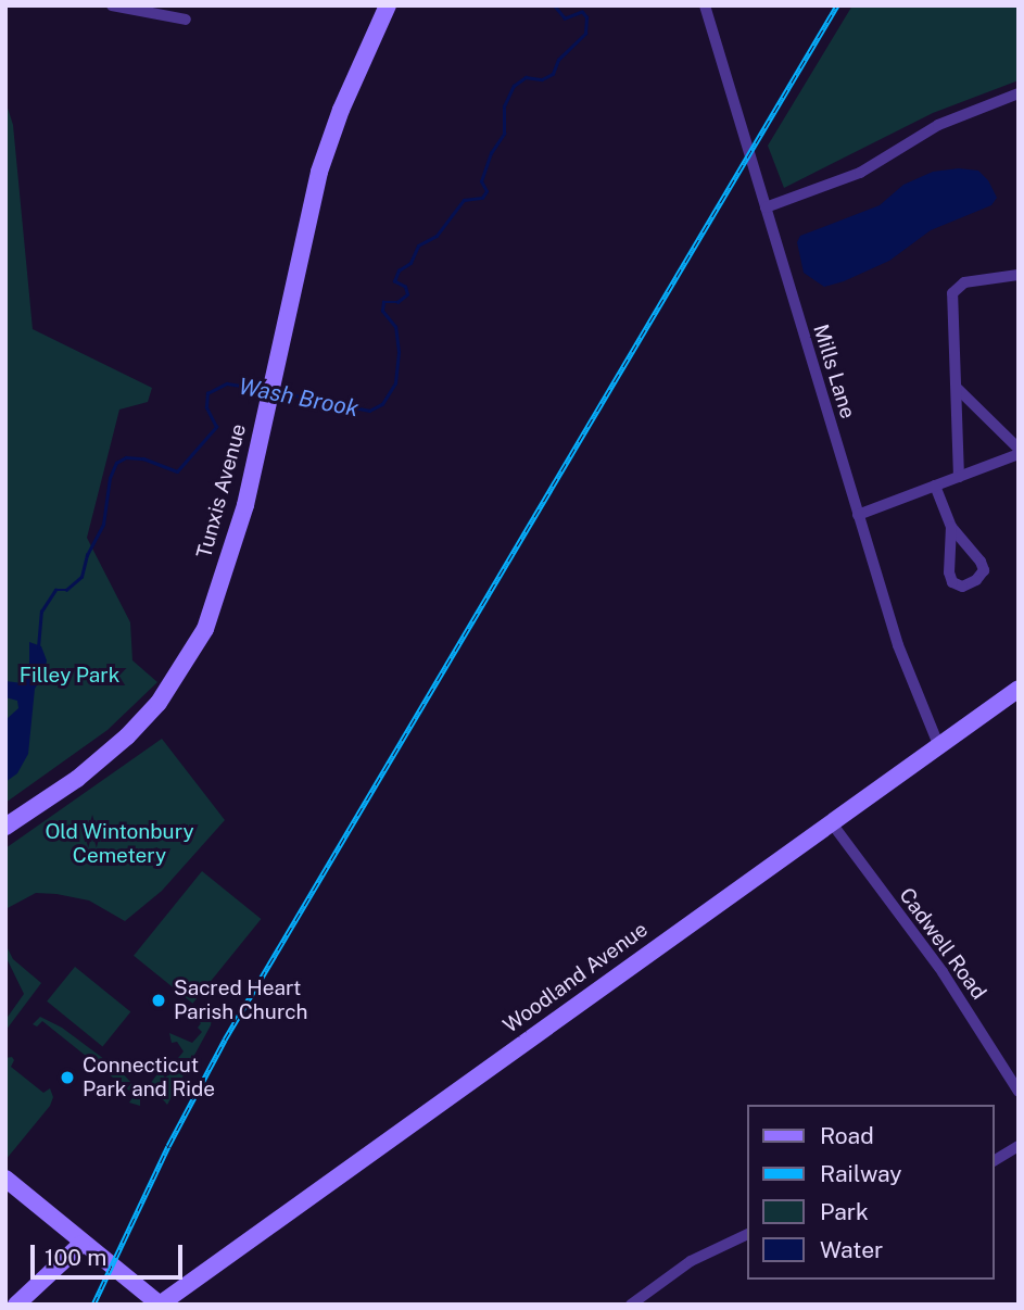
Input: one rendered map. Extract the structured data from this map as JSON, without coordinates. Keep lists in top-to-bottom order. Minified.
{"streets":{"street":["Mills Lane","Tunxis Avenue","Cadwell Road","Woodland Avenue"]},"crossings":[["Mills Lane","Woodland Avenue"],["Cadwell Road","Woodland Avenue"]],"water":["Wash Brook"],"parks":["Filley Park","Old Wintonbury Cemetery"],"places":["Sacred Heart Parish Church","Connecticut Park and Ride"],"legend":["Road","Railway","Park","Water"],"scale_bar":"100 m"}
